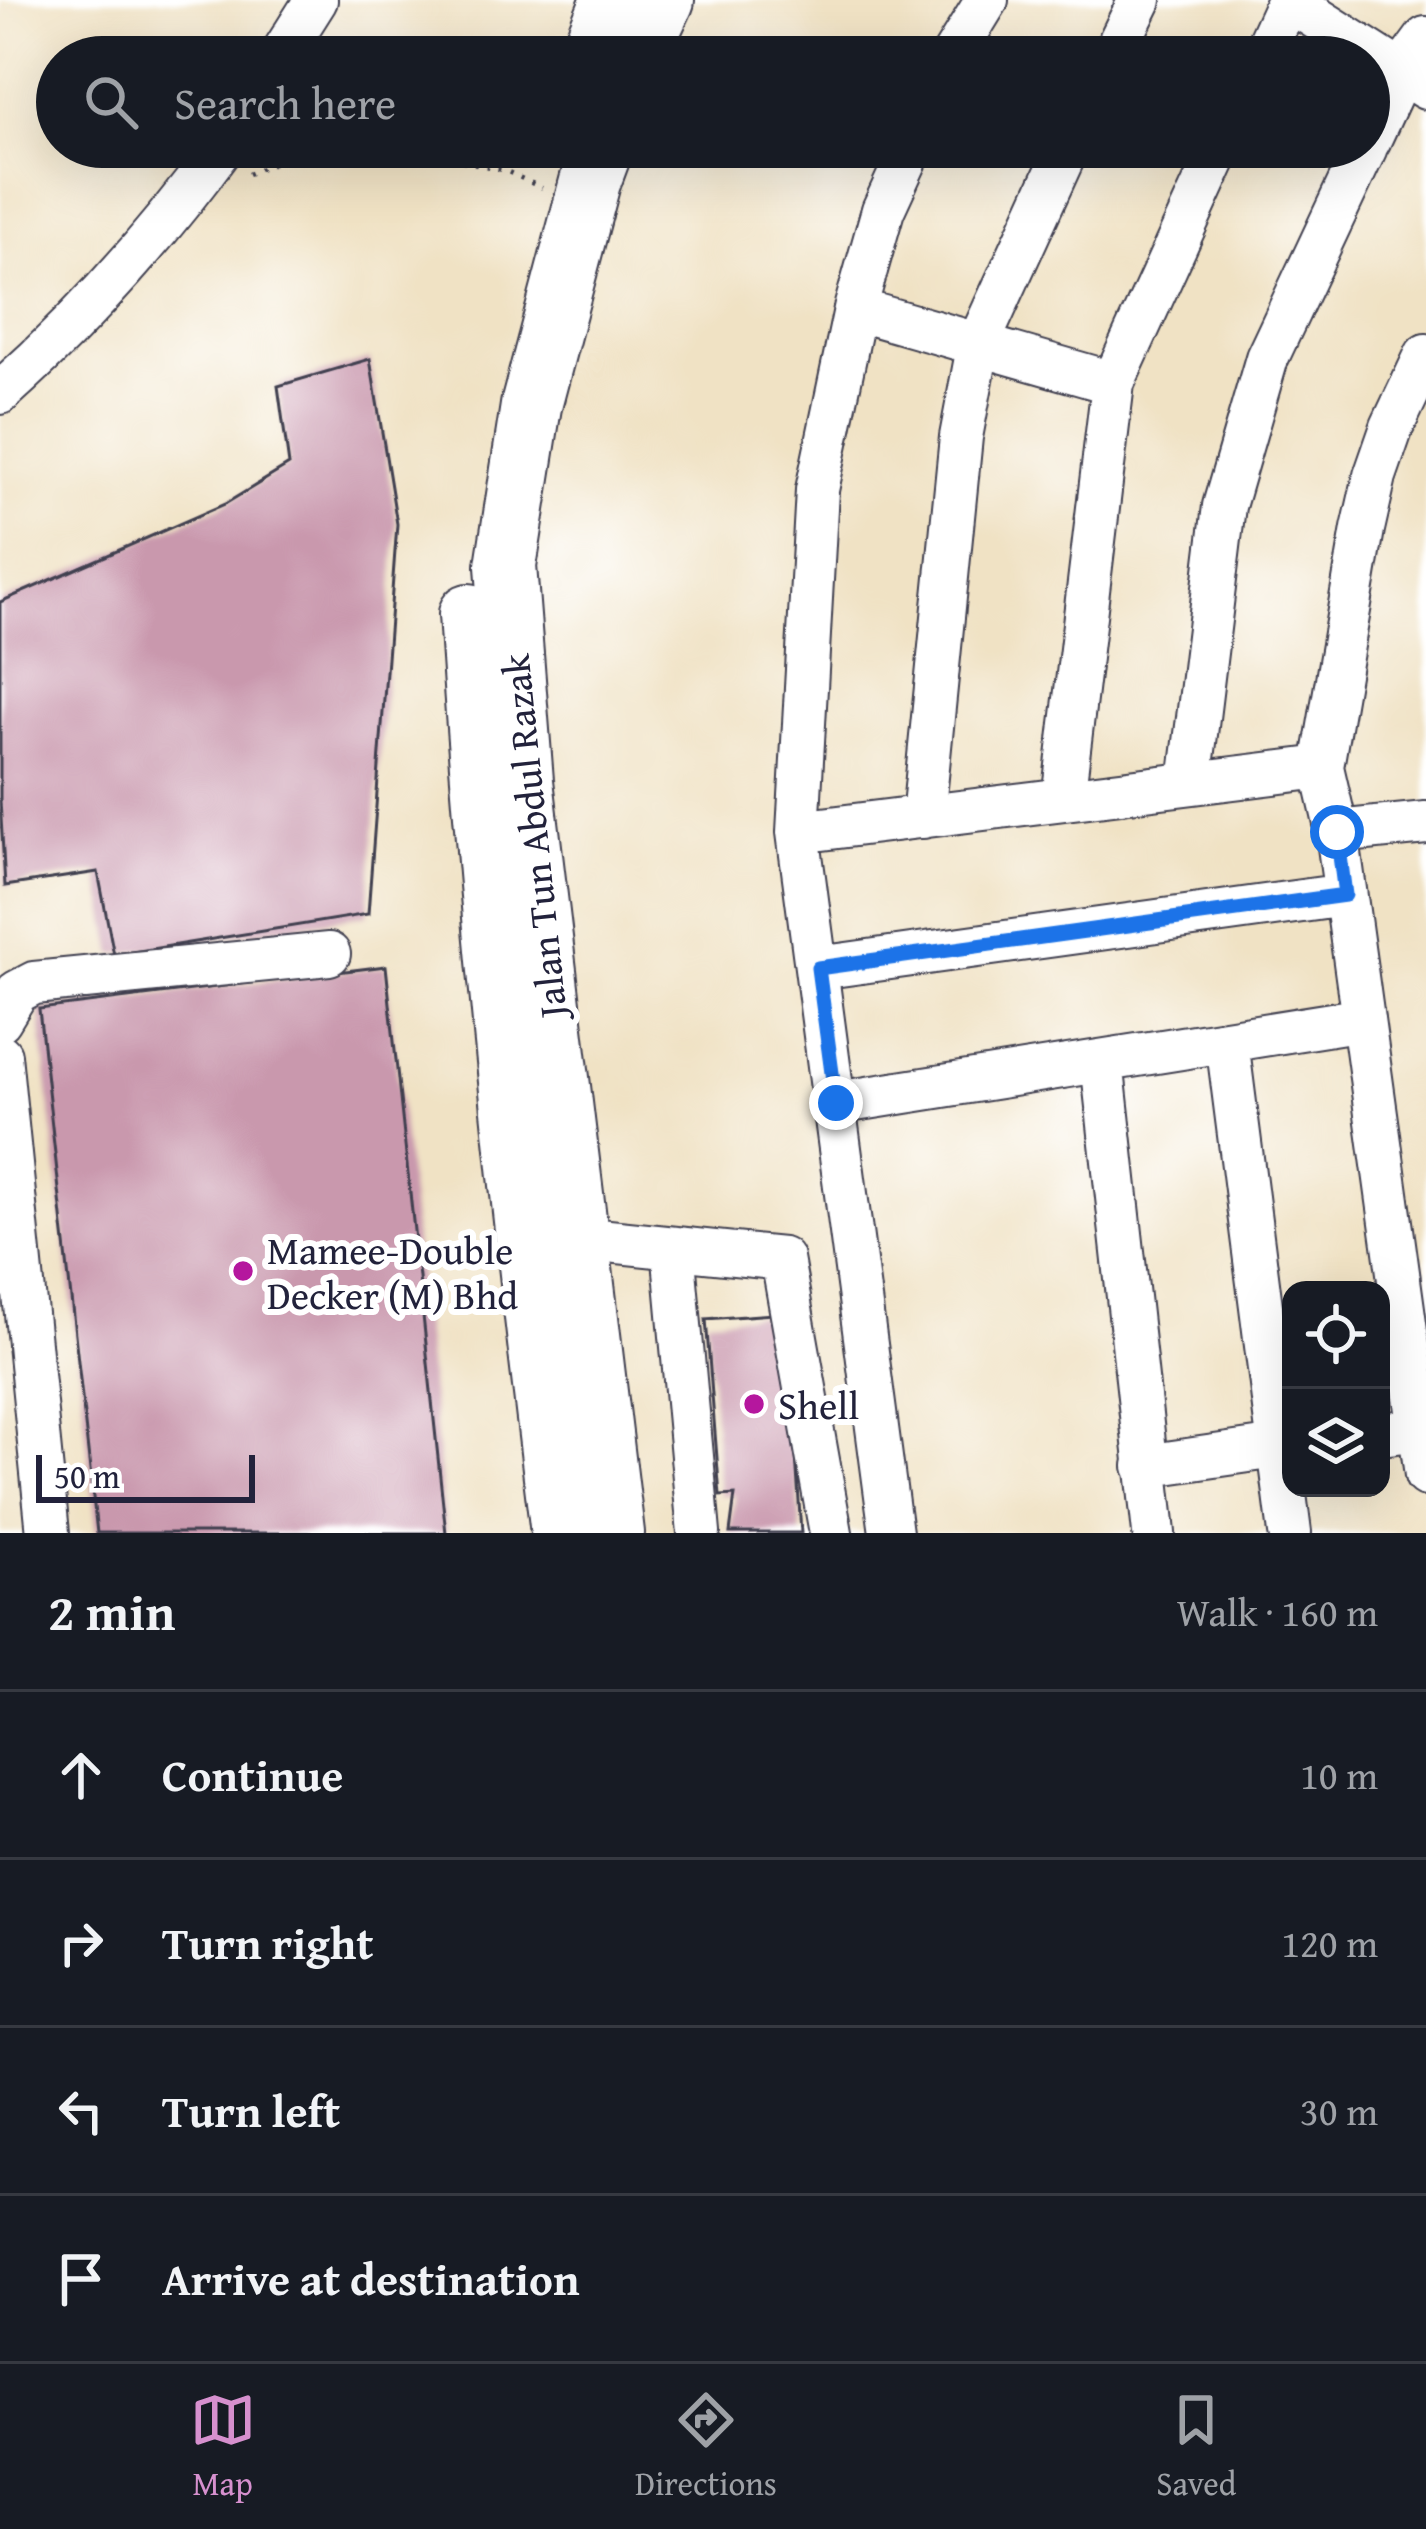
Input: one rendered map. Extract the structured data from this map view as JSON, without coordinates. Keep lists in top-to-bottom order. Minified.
{"streets":{"highway":["Jalan Tun Abdul Razak"]},"places":["Mamee-Double Decker (M) Bhd","Shell"],"scale_bar":"50 m","page":{"search":"Search here","scale":"50 m","heading":["2 min","Walk · 160 m"],"list":[["Continue","10 m"],["Turn right","120 m"],["Turn left","30 m"],"Arrive at destination"],"nav":["Map","Directions","Saved"]}}
